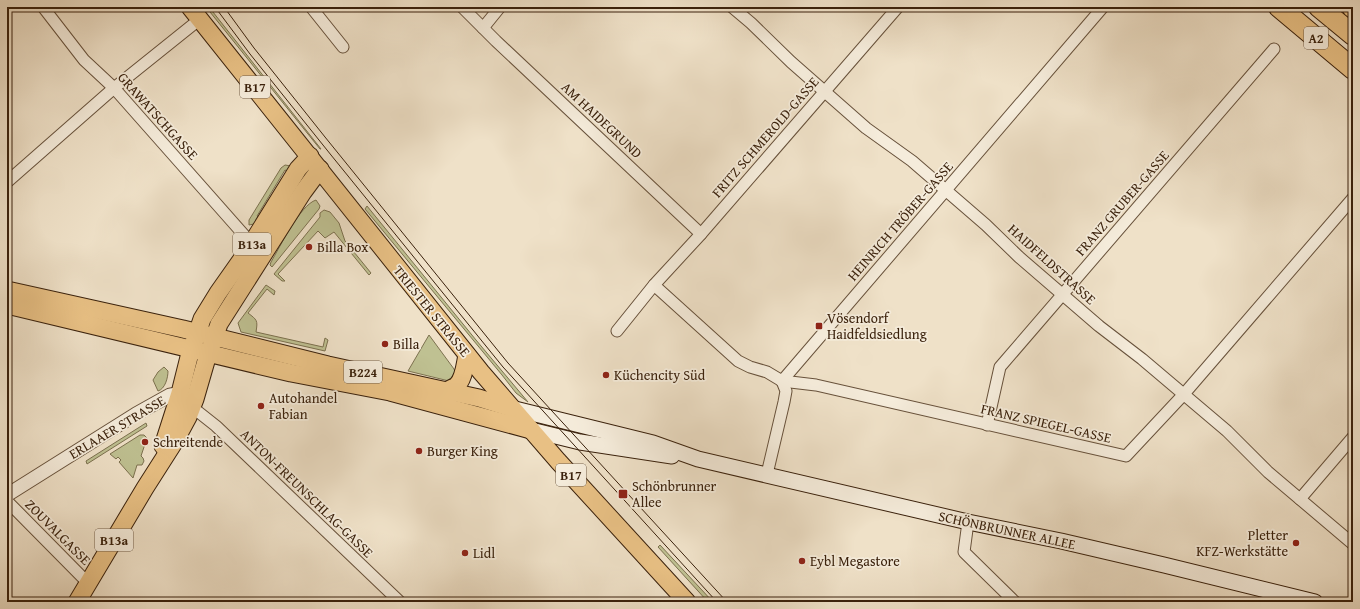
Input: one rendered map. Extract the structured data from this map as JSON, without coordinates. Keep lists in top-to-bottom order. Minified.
{"streets":{"highway":["A2"],"main road":["B17","B13a","TRIESTER STRASSE","B224","ERLAAER STRASSE","SCHÖNBRUNNER ALLEE"],"street":["GRAWATSCHGASSE","AM HAIDEGRUND","FRITZ SCHMEROLD-GASSE","FRANZ GRUBER-GASSE","HEINRICH TRÖBER-GASSE","HAIDFELDSTRASSE","FRANZ SPIEGEL-GASSE","ANTON-FREUNSCHLAG-GASSE","ZOUVALGASSE"]},"crossings":[["GRAWATSCHGASSE","ERLAAER STRASSE"],["AM HAIDEGRUND","FRITZ SCHMEROLD-GASSE"],["FRITZ SCHMEROLD-GASSE","HAIDFELDSTRASSE"],["FRITZ SCHMEROLD-GASSE","FRANZ SPIEGEL-GASSE"],["FRANZ GRUBER-GASSE","HAIDFELDSTRASSE"],["FRANZ GRUBER-GASSE","FRANZ SPIEGEL-GASSE"],["HEINRICH TRÖBER-GASSE","HAIDFELDSTRASSE"],["HEINRICH TRÖBER-GASSE","FRANZ SPIEGEL-GASSE"],["B13a","ERLAAER STRASSE"],["B13a","ANTON-FREUNSCHLAG-GASSE"],["B13a","ZOUVALGASSE"],["HAIDFELDSTRASSE","FRANZ SPIEGEL-GASSE"],["TRIESTER STRASSE","B224"],["TRIESTER STRASSE","ERLAAER STRASSE"],["B224","ERLAAER STRASSE"],["ERLAAER STRASSE","ANTON-FREUNSCHLAG-GASSE"]],"places":{"other":["Billa Box","Billa","Küchencity Süd","Autohandel Fabian","Schreitende","Burger King","Pletter KFZ-Werkstätte","Lidl","Eybl Megastore"],"transit":["Vösendorf Haidfeldsiedlung","Schönbrunner Allee"]}}
